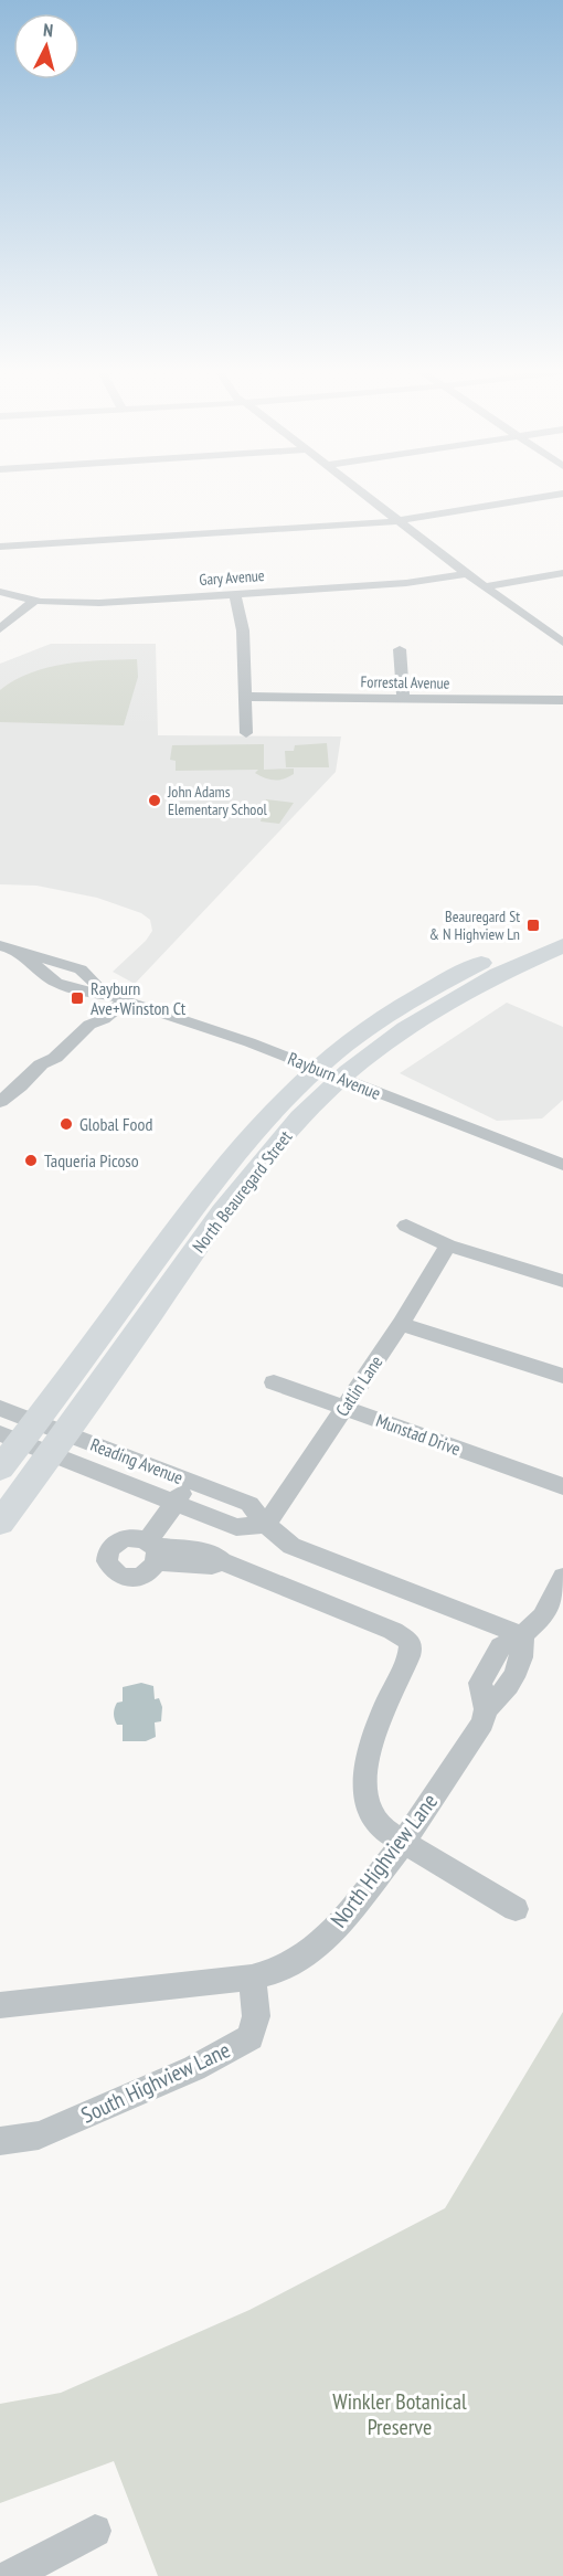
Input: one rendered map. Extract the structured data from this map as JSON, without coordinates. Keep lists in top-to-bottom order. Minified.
{"streets":{"main road":["North Beauregard Street"],"street":["Gary Avenue","Forrestal Avenue","Rayburn Avenue","Catlin Lane","Munstad Drive","Reading Avenue","North Highview Lane","South Highview Lane"]},"crossings":[["Rayburn Avenue","North Beauregard Street"],["North Beauregard Street","Reading Avenue"],["Catlin Lane","Munstad Drive"],["Catlin Lane","Reading Avenue"],["Reading Avenue","North Highview Lane"],["North Highview Lane","South Highview Lane"]],"parks":["Winkler Botanical Preserve"],"places":{"other":["John Adams Elementary School","Global Food","Taqueria Picoso"],"transit":["Beauregard St & N Highview Ln","Rayburn Ave+Winston Ct"]},"north":"top"}
